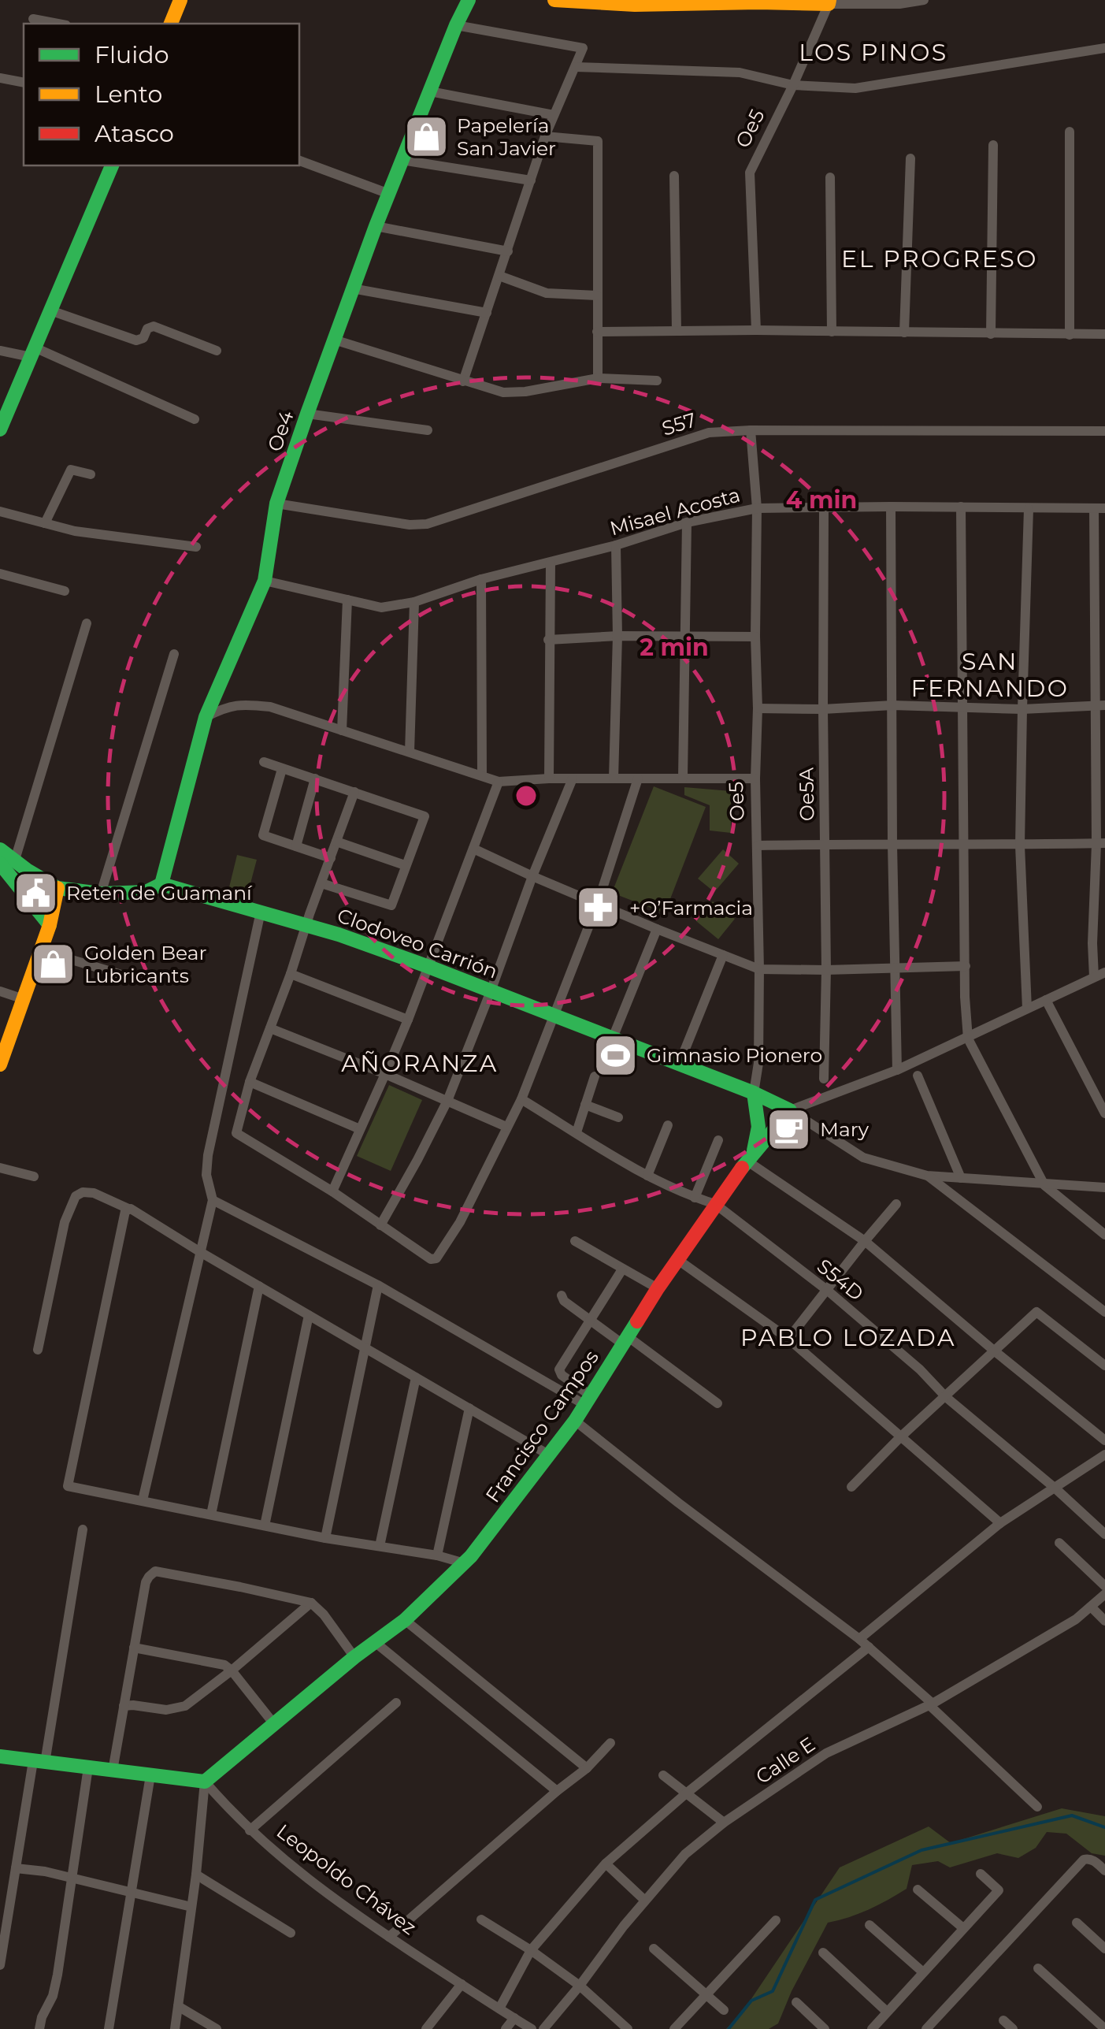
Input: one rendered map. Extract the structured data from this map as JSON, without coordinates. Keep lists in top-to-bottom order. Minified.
{"streets":{"street":["Oe5","S57","Oe4","Misael Acosta","Oe5A","Clodoveo Carrión","S54D","Francisco Campos","Calle E","Leopoldo Chávez"]},"crossings":[["Oe5","S57"],["Oe5","Misael Acosta"],["Oe5","Clodoveo Carrión"],["S57","Oe4"],["Oe4","Misael Acosta"],["Oe4","Clodoveo Carrión"],["Misael Acosta","Oe5A"],["Clodoveo Carrión","Francisco Campos"],["S54D","Francisco Campos"],["Francisco Campos","Leopoldo Chávez"]],"districts":["LOS PINOS","EL PROGRESO","SAN FERNANDO","AÑORANZA","PABLO LOZADA"],"places":{"shop":["Papelería San Javier","Golden Bear Lubricants"],"public building":["Reten de Guamaní"],"pharmacy":["+Q’Farmacia"],"sports":["Gimnasio Pionero"],"cafe":["Mary"]},"legend":["Fluido","Lento","Atasco"],"rings":["4 min","2 min"]}
